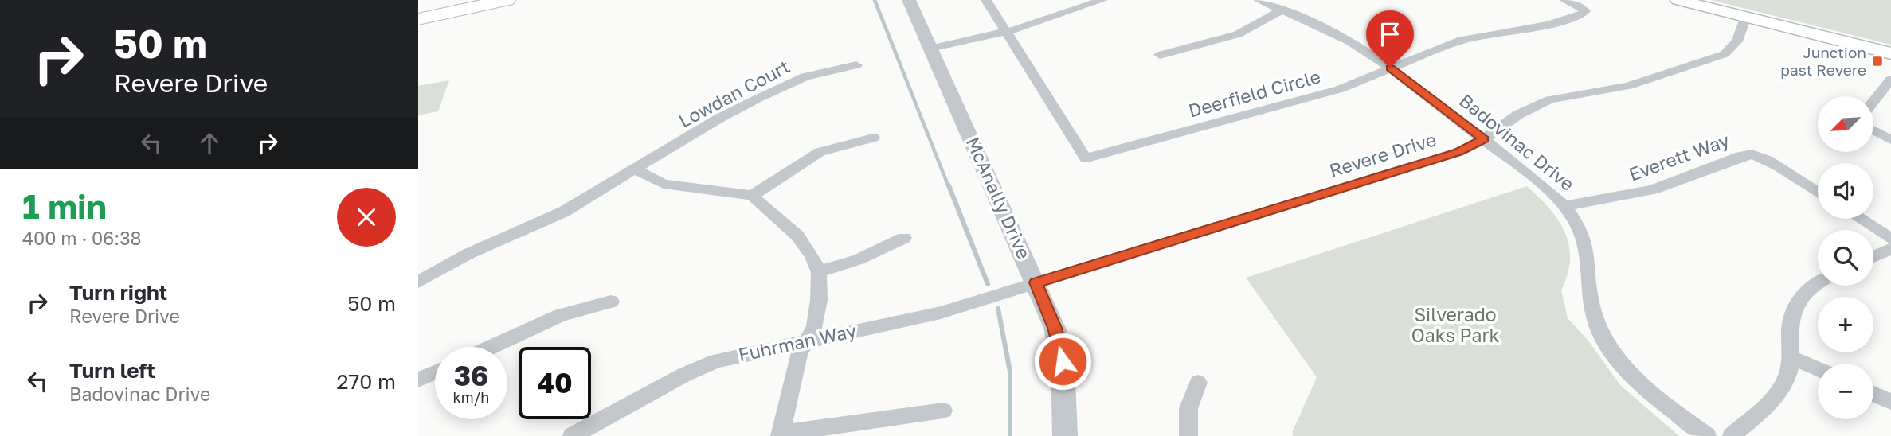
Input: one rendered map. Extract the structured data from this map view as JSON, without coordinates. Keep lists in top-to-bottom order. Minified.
{"streets":{"street":["Lowdan Court","Deerfield Circle","Badovinac Drive","Revere Drive","Everett Way","McAnally Drive","Fuhrman Way"]},"crossings":[["Deerfield Circle","Badovinac Drive"],["Badovinac Drive","Revere Drive"],["Badovinac Drive","Everett Way"],["Revere Drive","McAnally Drive"],["Revere Drive","Fuhrman Way"],["McAnally Drive","Fuhrman Way"]],"parks":["Silverado Oaks Park"],"places":{"transit":["Junction past Revere"]},"north":"bottom left","page":{"turn":["50 m","Revere Drive"],"map_buttons":["+","−"],"heading":["1 min","400 m · 06:38"],"list":[{"name":"Turn right","note":"Revere Drive","value":"50 m"},{"name":"Turn left","note":"Badovinac Drive","value":"270 m"}],"speed":"36 km/h","limit":"40"}}
